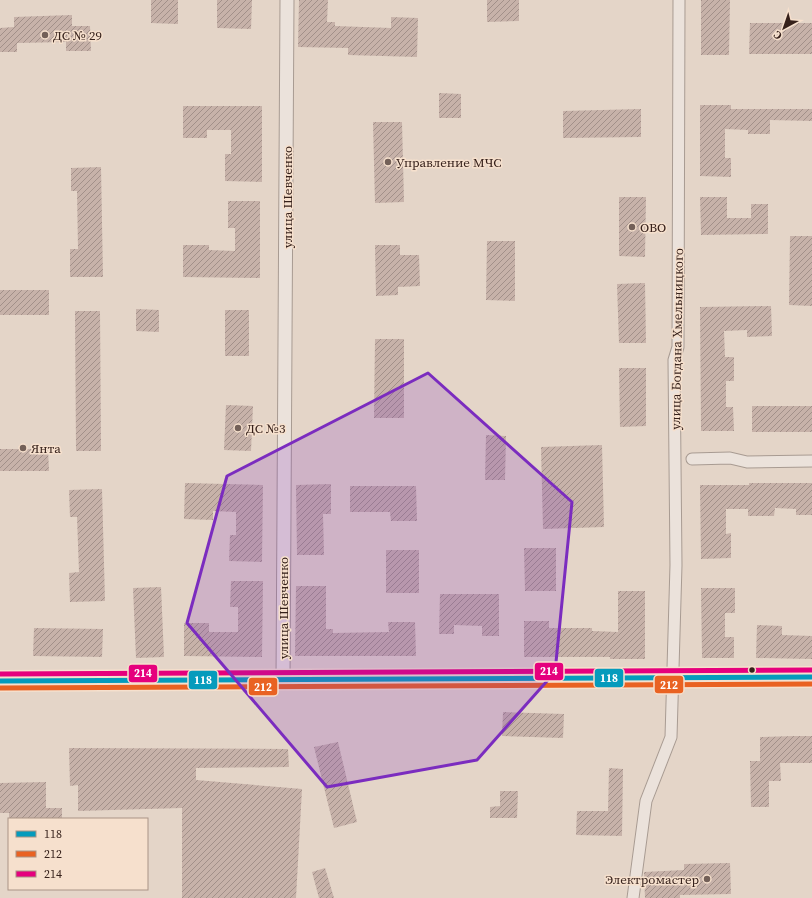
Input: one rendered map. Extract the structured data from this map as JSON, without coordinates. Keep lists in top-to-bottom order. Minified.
{"streets":{"street":["улица Шевченко","улица Богдана Хмельницкого"]},"places":["ДС № 29","Управление МЧС","ОВО","ДС №3","Янта","Электромастер"],"lines":["transit line 214","transit line 118","transit line 212"],"legend":["118","212","214"],"north":"bottom left"}
